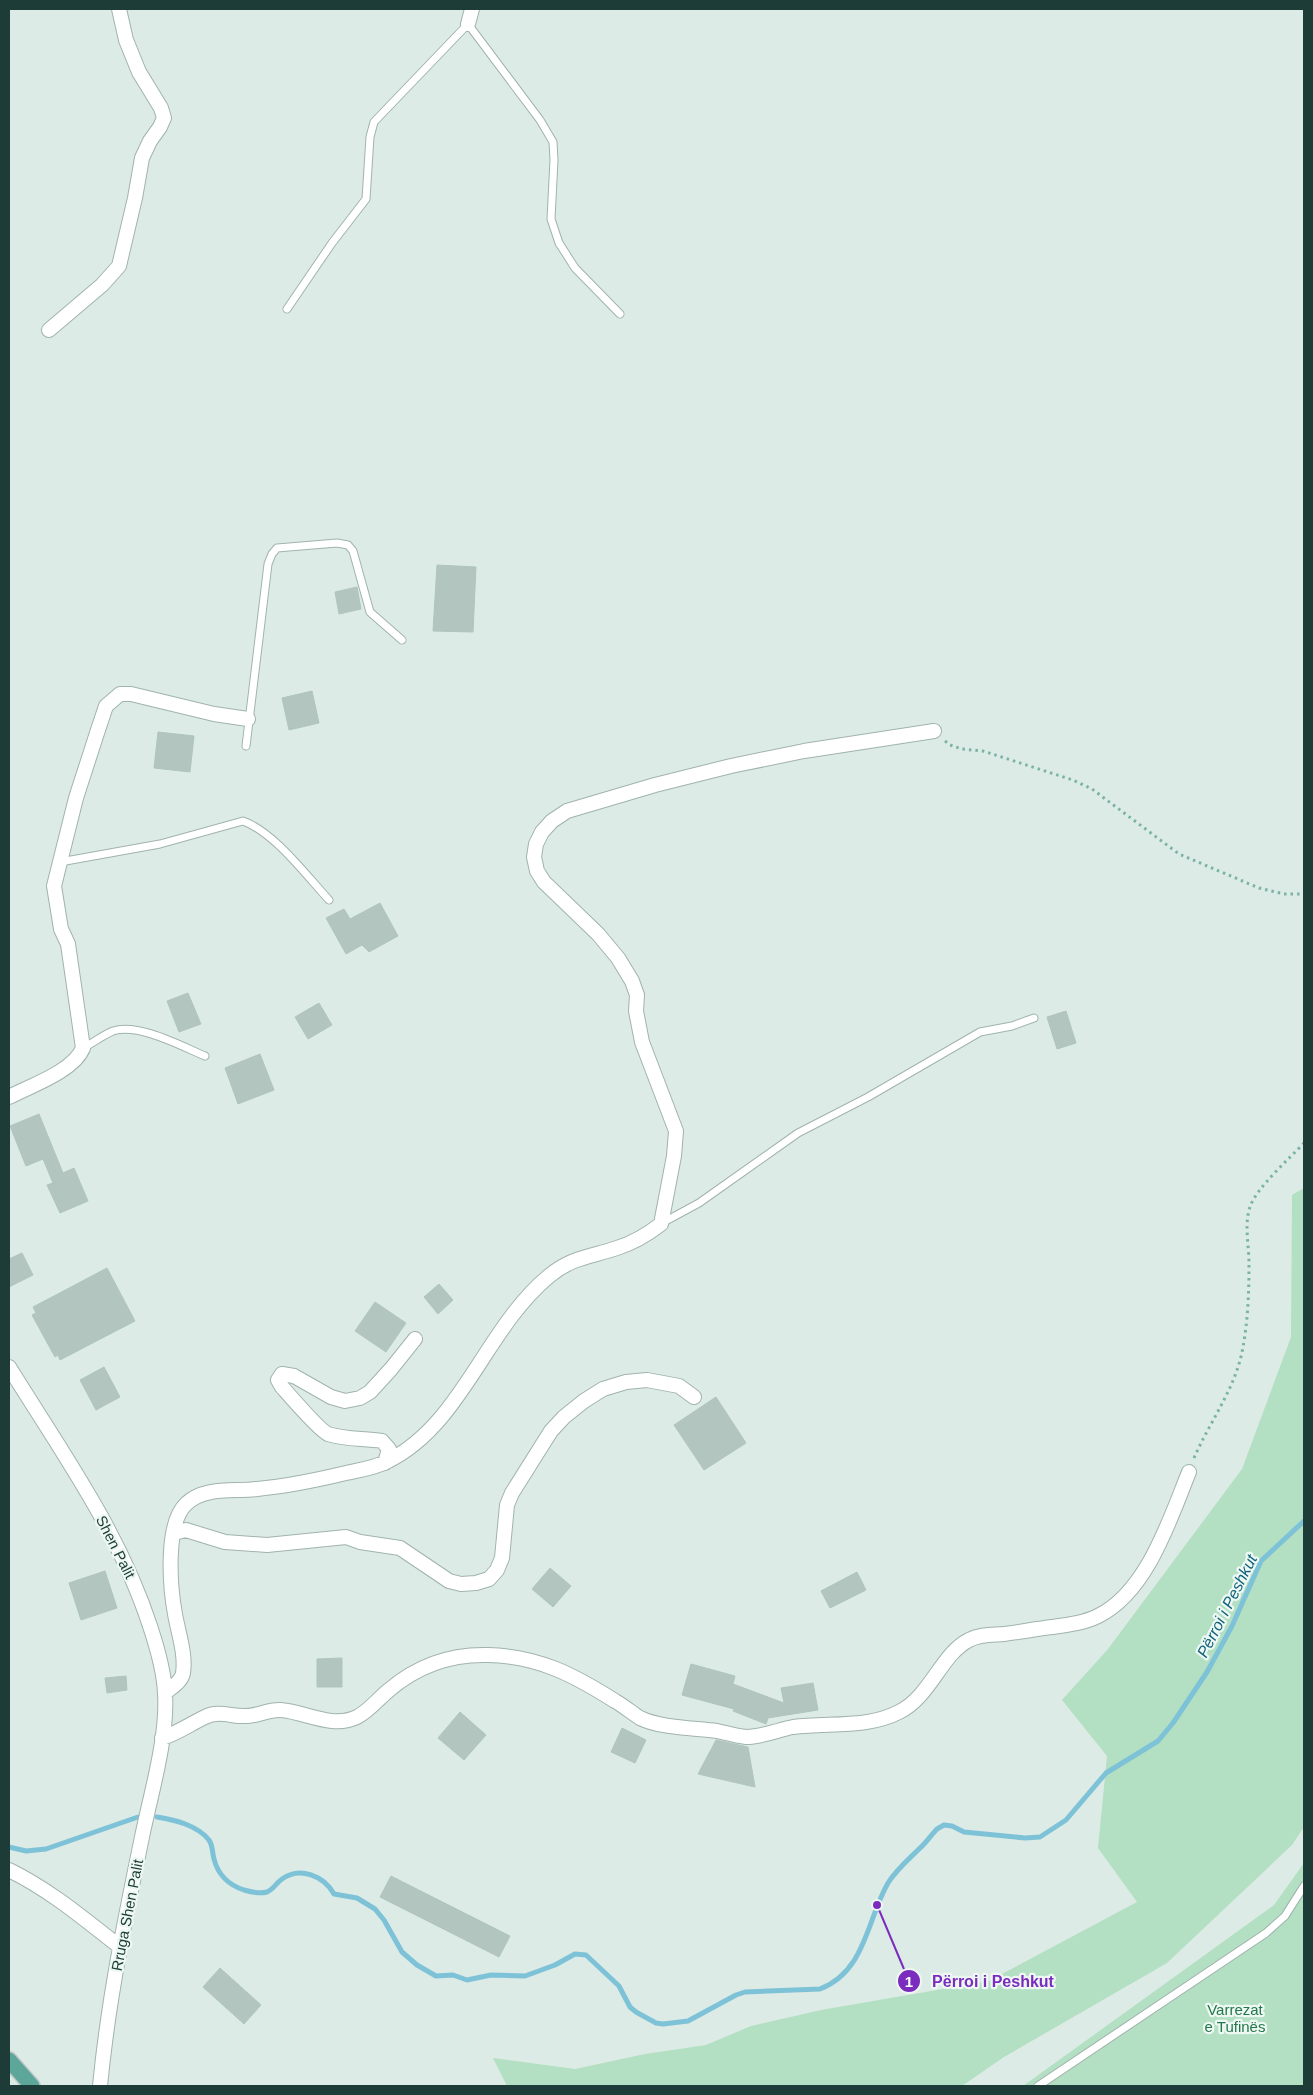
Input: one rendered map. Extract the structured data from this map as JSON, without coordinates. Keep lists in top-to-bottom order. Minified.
{"streets":{"street":["Shen Palit","Rruga Shen Palit"]},"crossings":[["Shen Palit","Rruga Shen Palit"]],"water":["Përroi i Peshkut"],"parks":["Varrezat e Tufinës"],"places":["Përroi i Peshkut"]}
